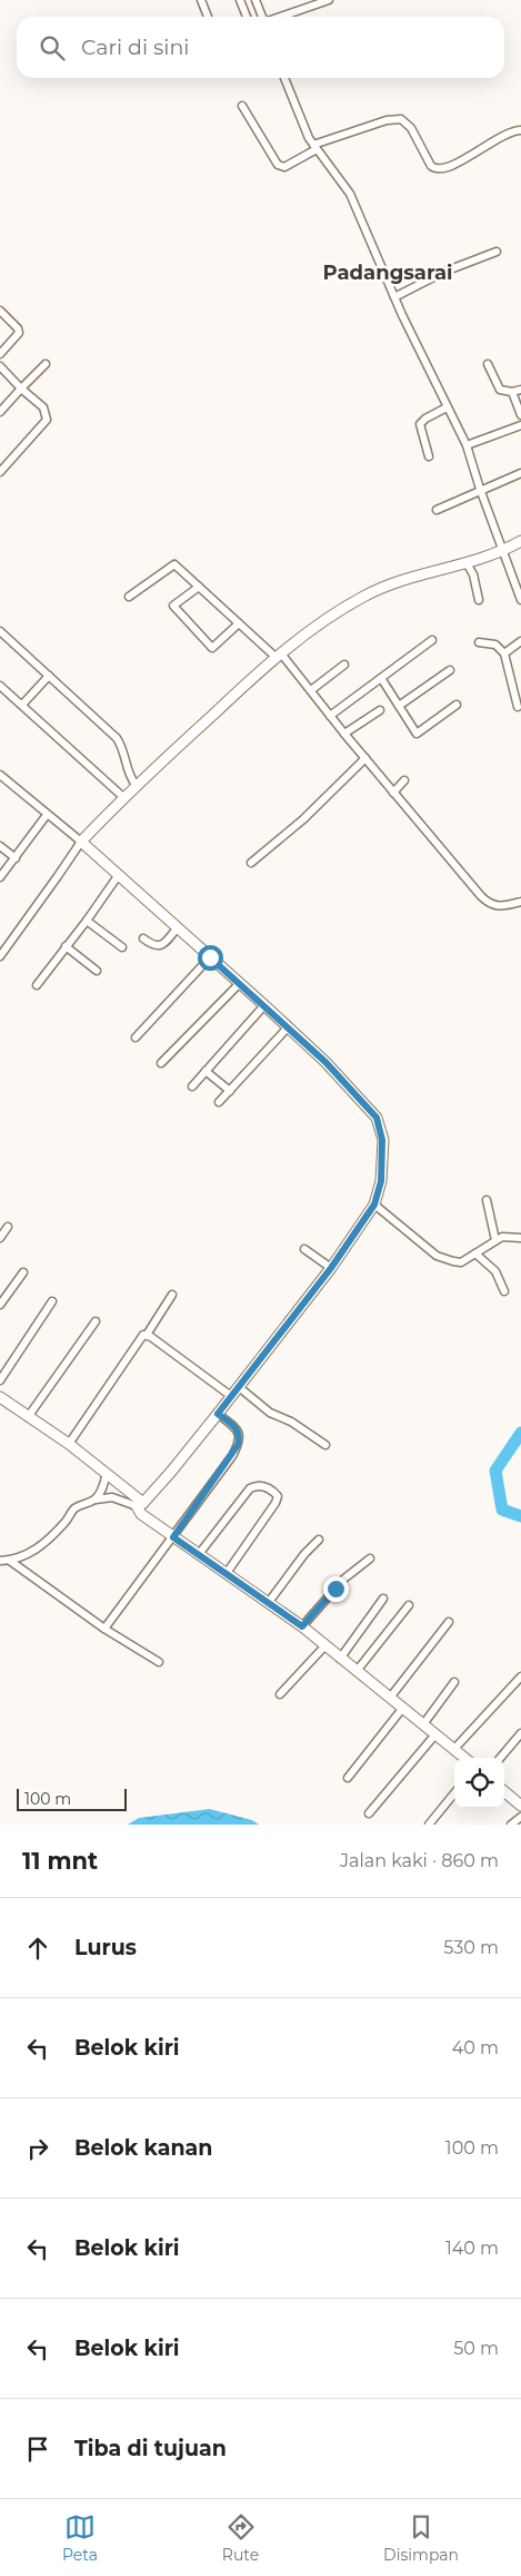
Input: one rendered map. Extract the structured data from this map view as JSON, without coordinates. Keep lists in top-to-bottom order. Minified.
{"districts":["Padangsarai"],"scale_bar":"100 m","page":{"search":"Cari di sini","scale":"100 m","heading":["11 mnt","Jalan kaki · 860 m"],"list":[["Lurus","530 m"],["Belok kiri","40 m"],["Belok kanan","100 m"],["Belok kiri","140 m"],["Belok kiri","50 m"],"Tiba di tujuan"],"nav":["Peta","Rute","Disimpan"]}}
